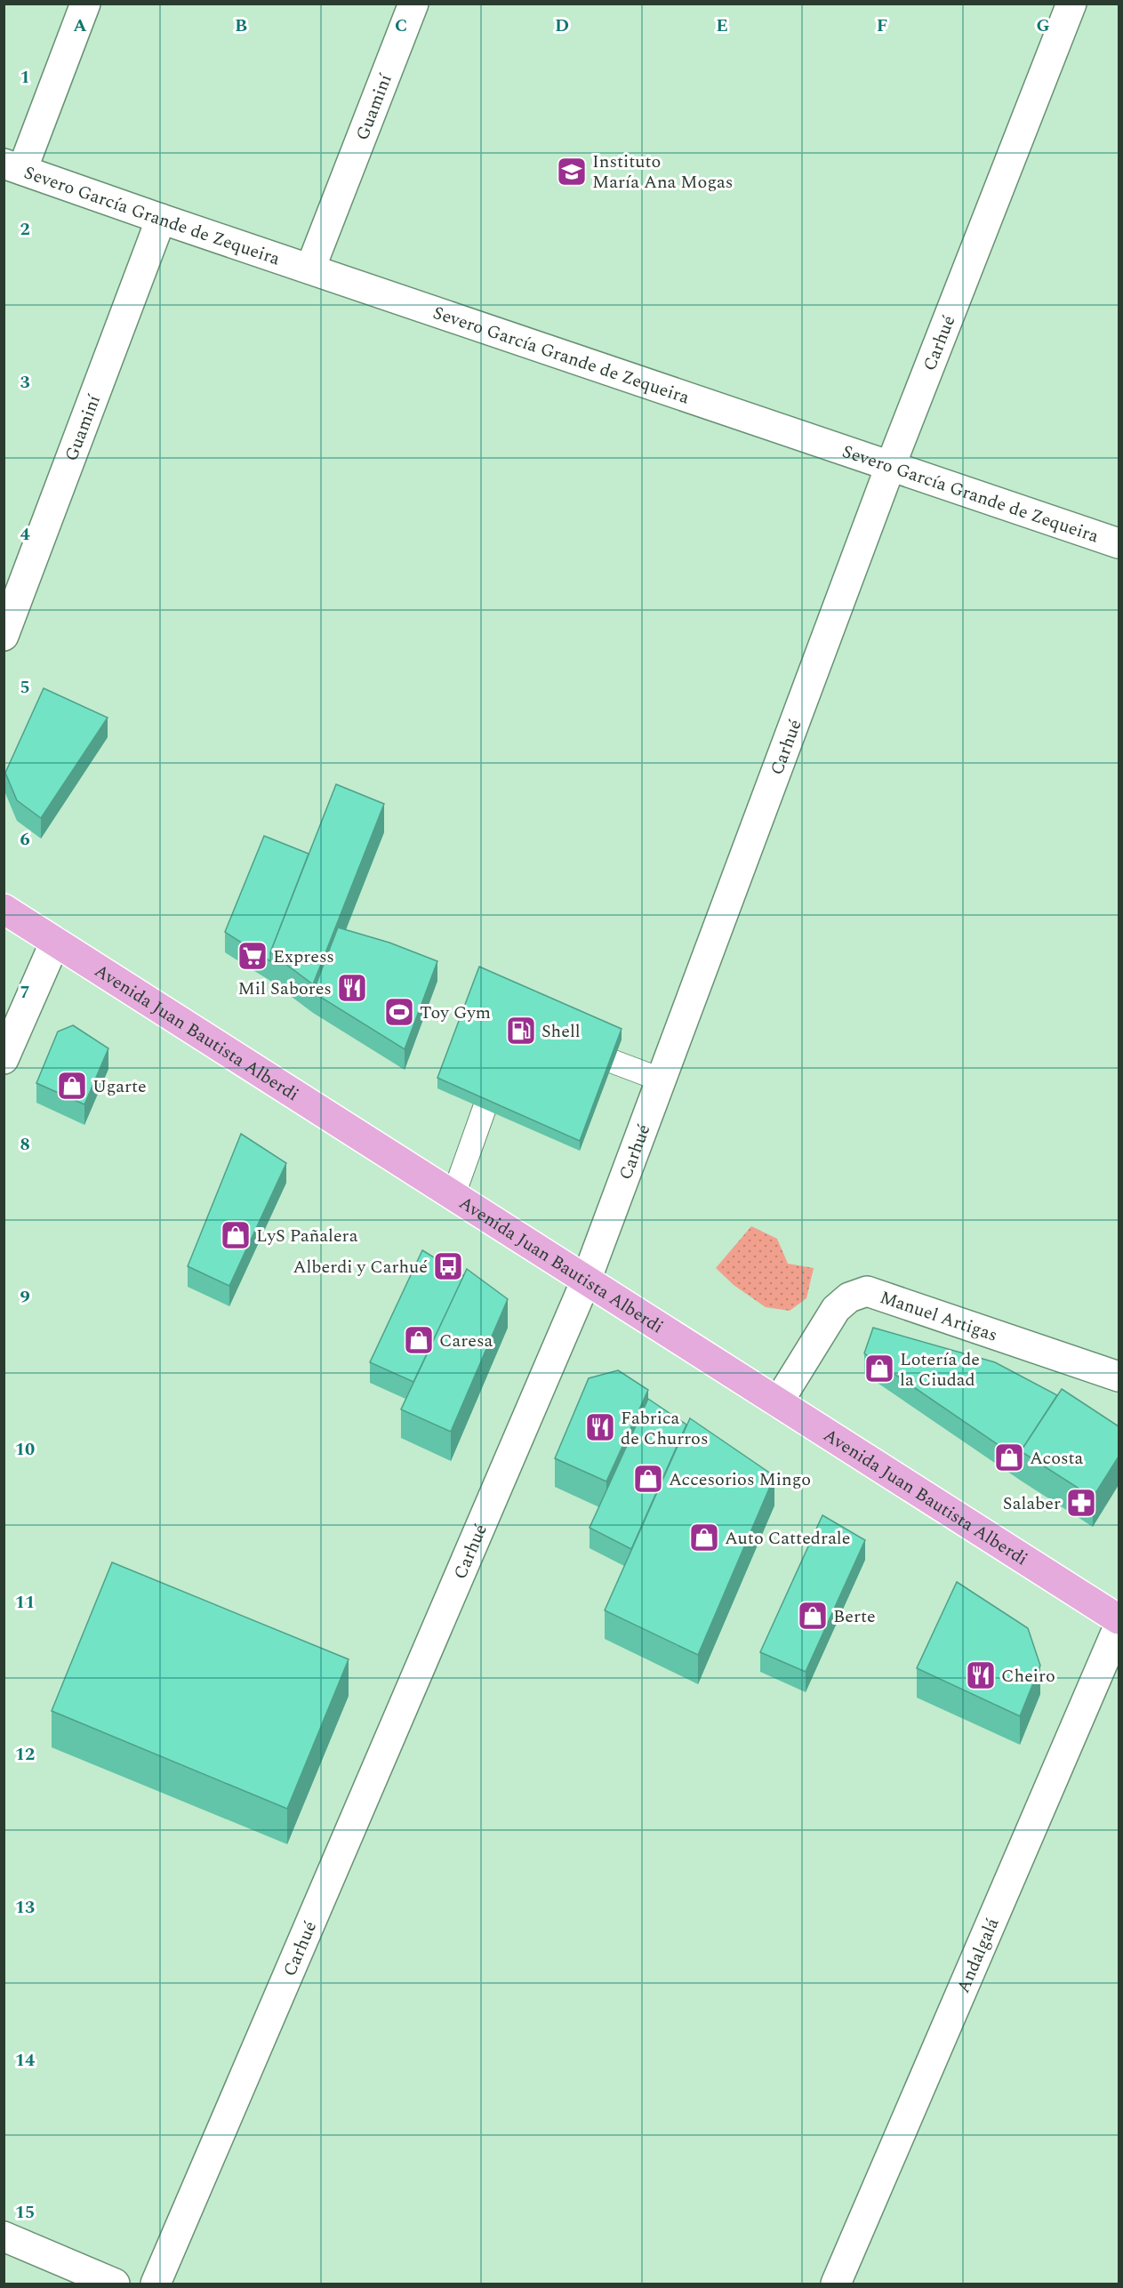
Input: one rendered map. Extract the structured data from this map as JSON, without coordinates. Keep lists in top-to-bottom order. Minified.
{"streets":{"main road":["Avenida Juan Bautista Alberdi"],"street":["Guaminí","Severo García Grande de Zequeira","Carhué","Manuel Artigas","Andalgalá"]},"crossings":[["Guaminí","Severo García Grande de Zequeira"],["Severo García Grande de Zequeira","Carhué"],["Carhué","Avenida Juan Bautista Alberdi"],["Avenida Juan Bautista Alberdi","Manuel Artigas"]],"places":{"school or university":["Instituto María Ana Mogas"],"supermarket":["Express"],"restaurant":["Mil Sabores","Fabrica de Churros","Cheiro"],"sports":["Toy Gym"],"fuel station":["Shell"],"shop":["Ugarte","LyS Pañalera","Caresa","Lotería de la Ciudad","Acosta","Accesorios Mingo","Auto Cattedrale","Berte"],"bus stop":["Alberdi y Carhué"],"pharmacy":["Salaber"]},"grid":{"columns":["A","B","C","D","E","F","G"],"rows":["1","2","3","4","5","6","7","8","9","10","11","12","13","14","15"]}}
